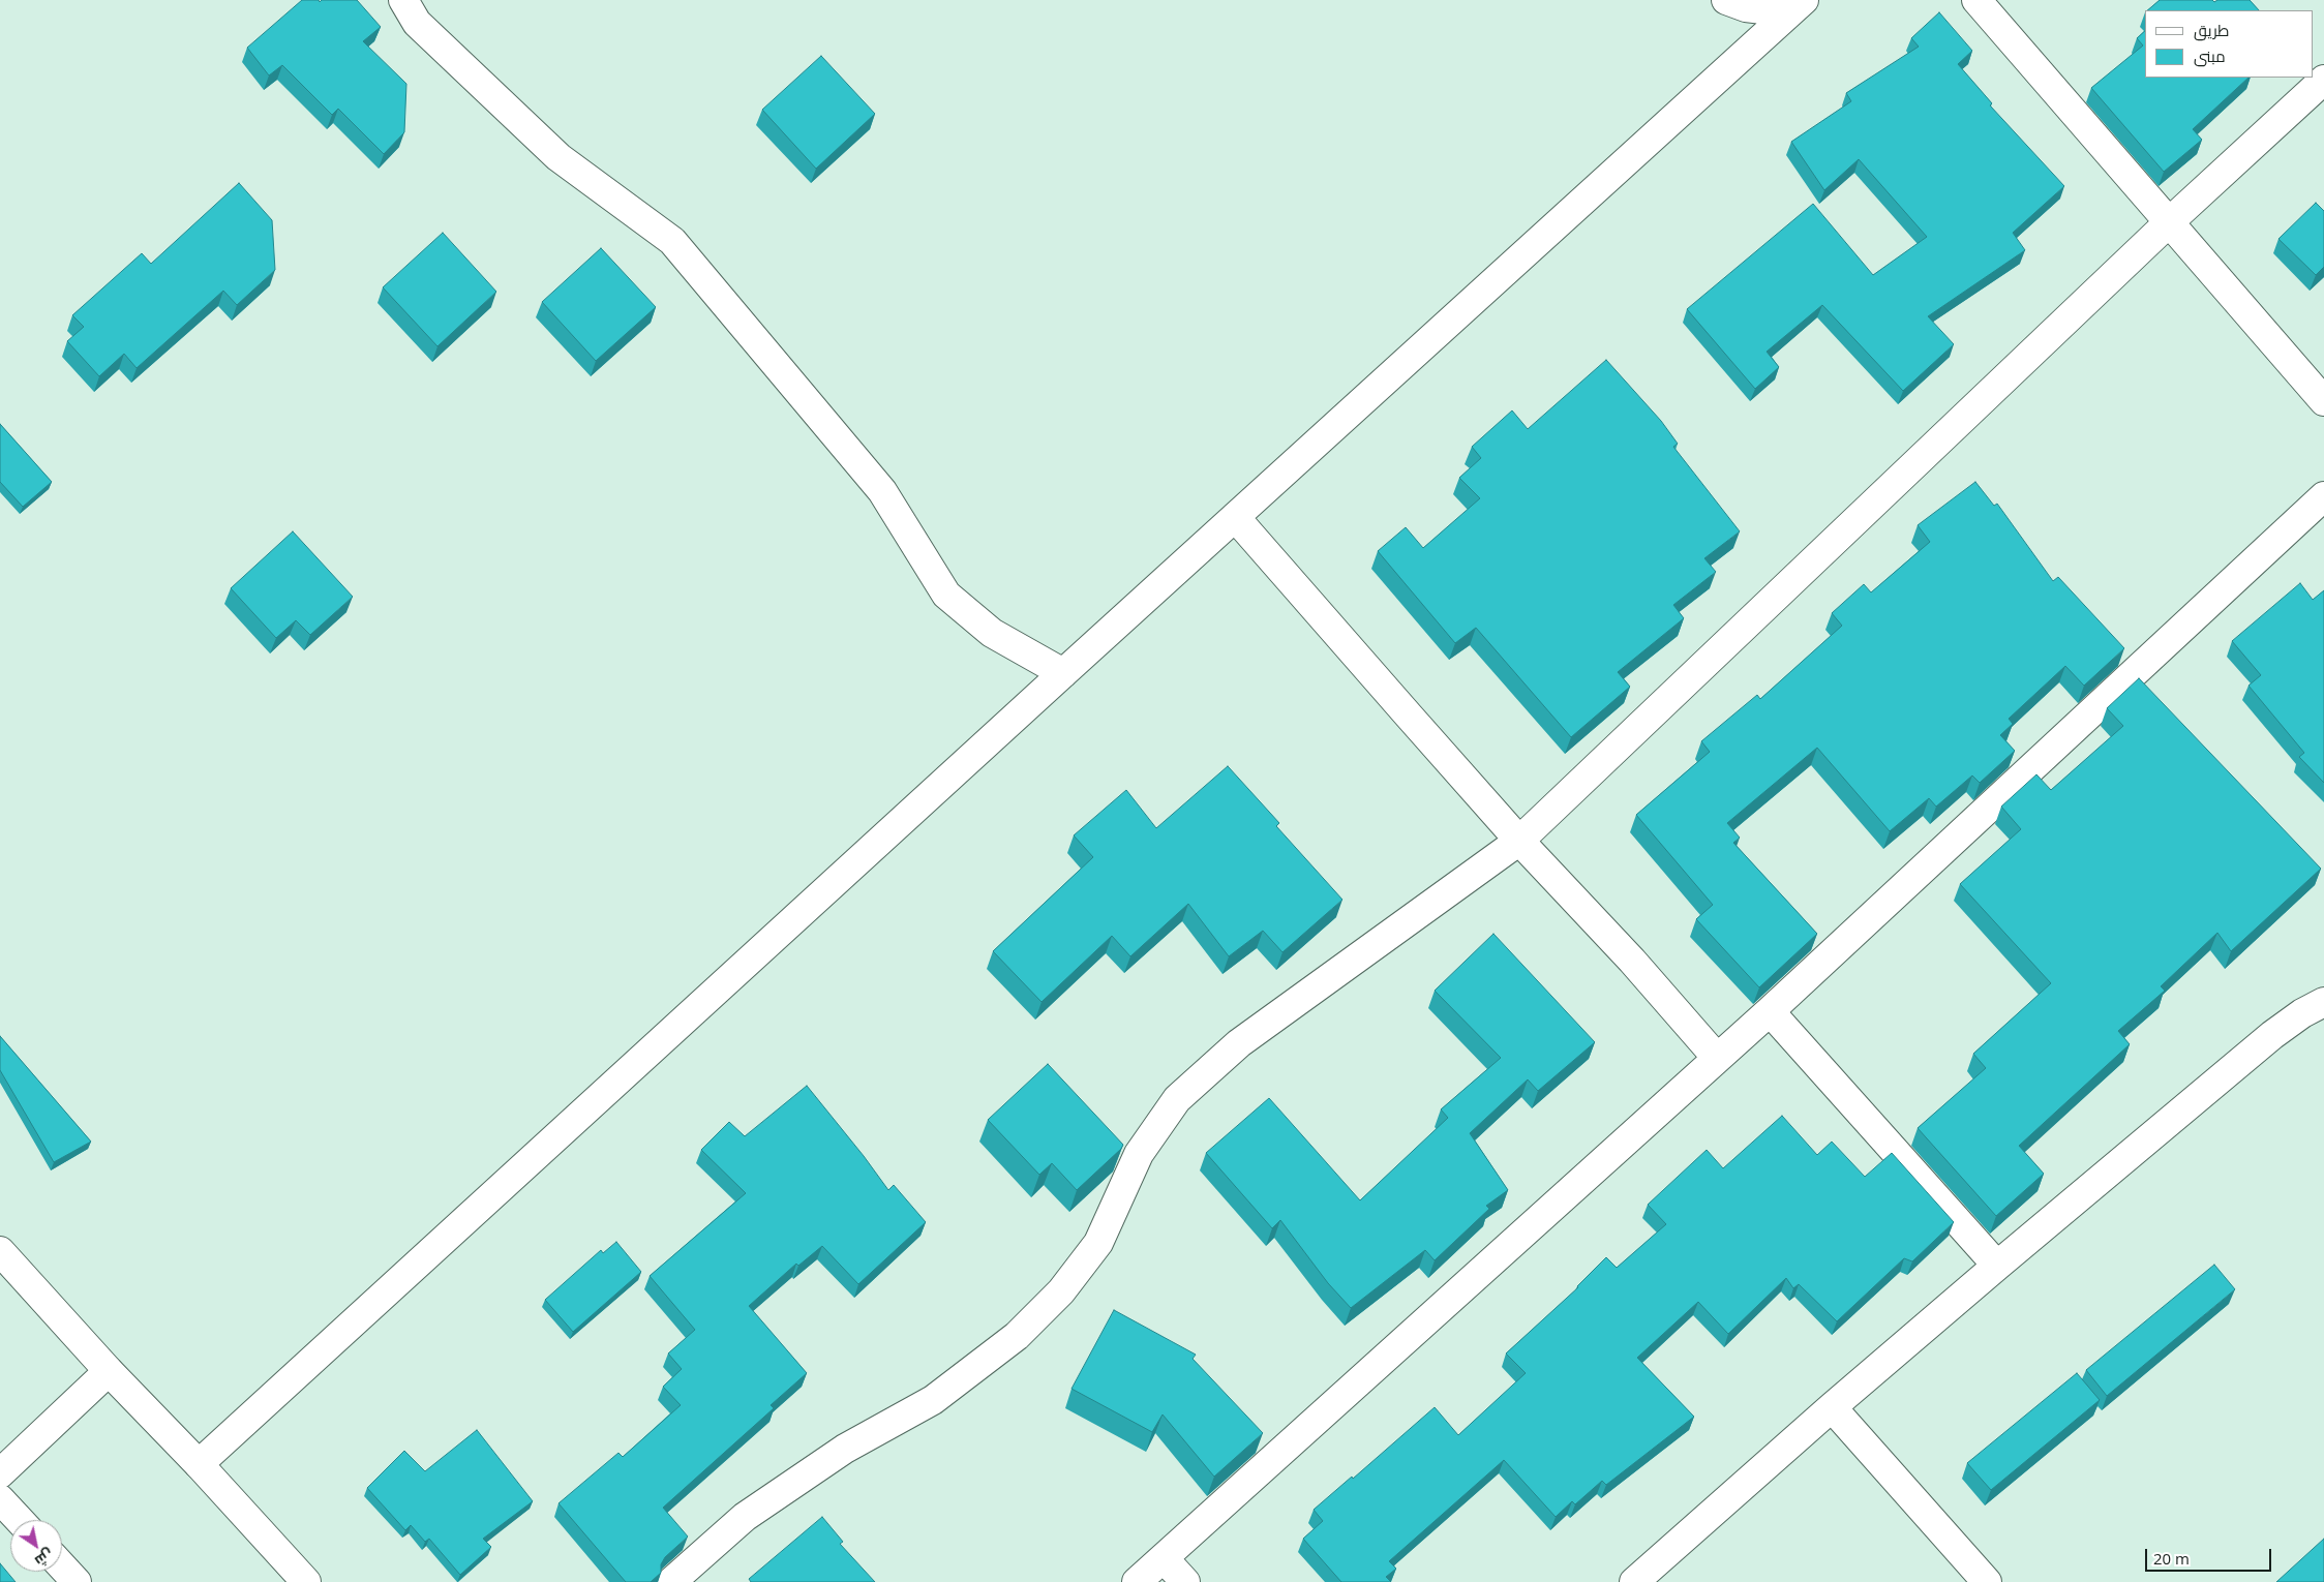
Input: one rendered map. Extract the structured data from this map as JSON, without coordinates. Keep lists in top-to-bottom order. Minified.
{"legend":["طريق","مبنى"],"scale_bar":"20 m","north":"bottom right"}
